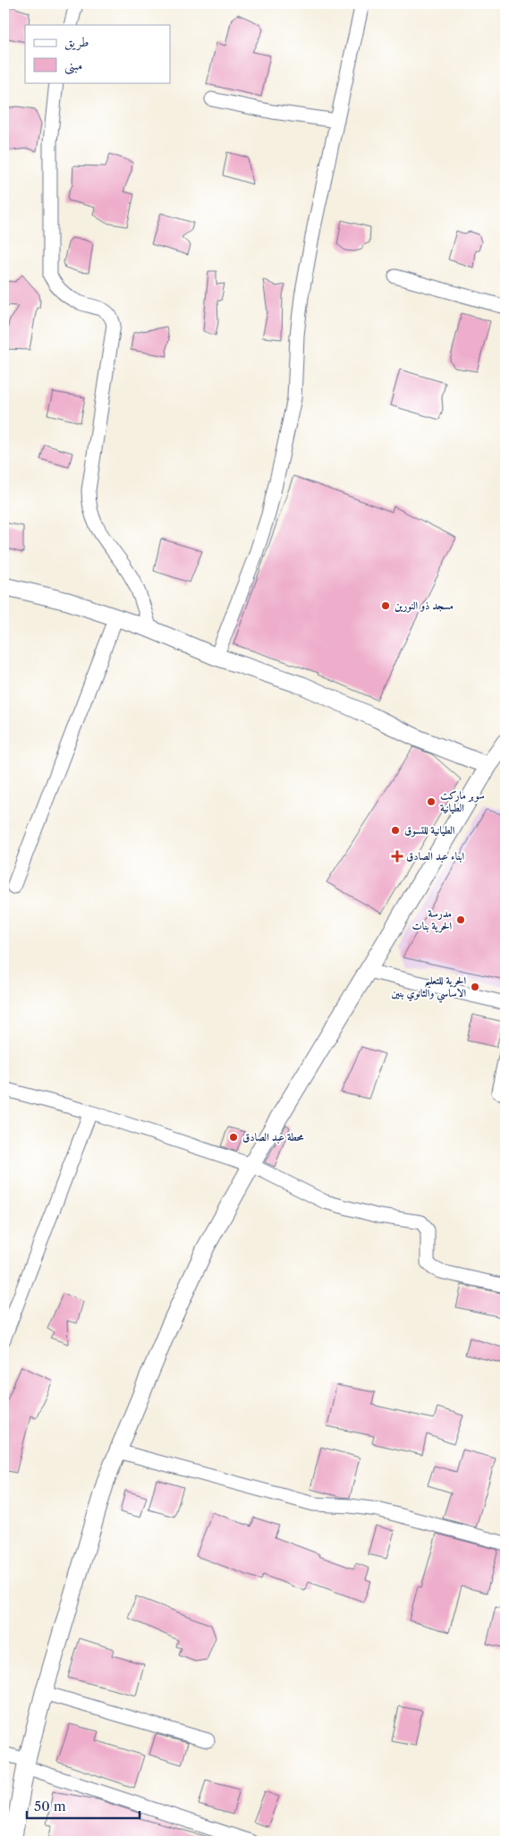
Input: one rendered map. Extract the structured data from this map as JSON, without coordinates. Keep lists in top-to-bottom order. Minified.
{"places":{"other":["مسجد ذو النورين","سوبر ماركت الطيانية","الطيانية للتسوق","مدرسة الحرية بنات","الحرية للتعليم الاساسي والثانوي بنين","محطة عبد الصادق"],"health":["ابناء عبد الصادق"]},"legend":["طريق","مبنى"],"scale_bar":"50 m"}
